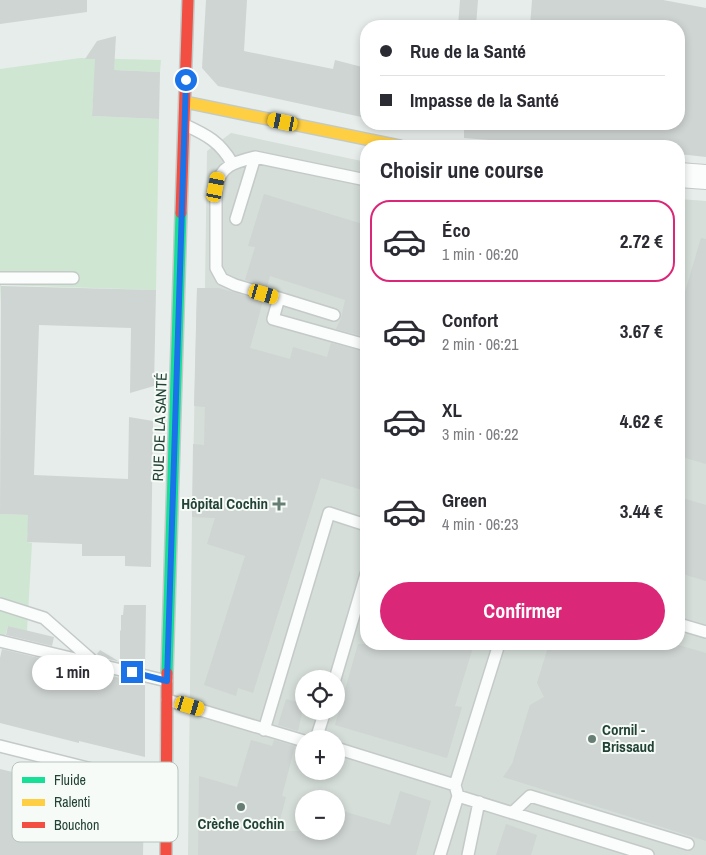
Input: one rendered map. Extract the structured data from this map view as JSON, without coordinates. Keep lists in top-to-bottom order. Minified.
{"streets":{"street":["RUE DE LA SANTÉ"]},"places":{"health":["Hôpital Cochin"],"other":["Cornil - Brissaud","Crèche Cochin"]},"legend":["Fluide","Ralenti","Bouchon"],"page":{"banner":["Rue de la Santé","Impasse de la Santé"],"heading":"Choisir une course","list":[{"name":"Éco","note":"1 min · 06:20","value":"2.72 €"},{"name":"Confort","note":"2 min · 06:21","value":"3.67 €"},{"name":"XL","note":"3 min · 06:22","value":"4.62 €"},{"name":"Green","note":"4 min · 06:23","value":"3.44 €"}],"buttons":"Confirmer","bubble":"1 min","map_buttons":["+","−"]}}
